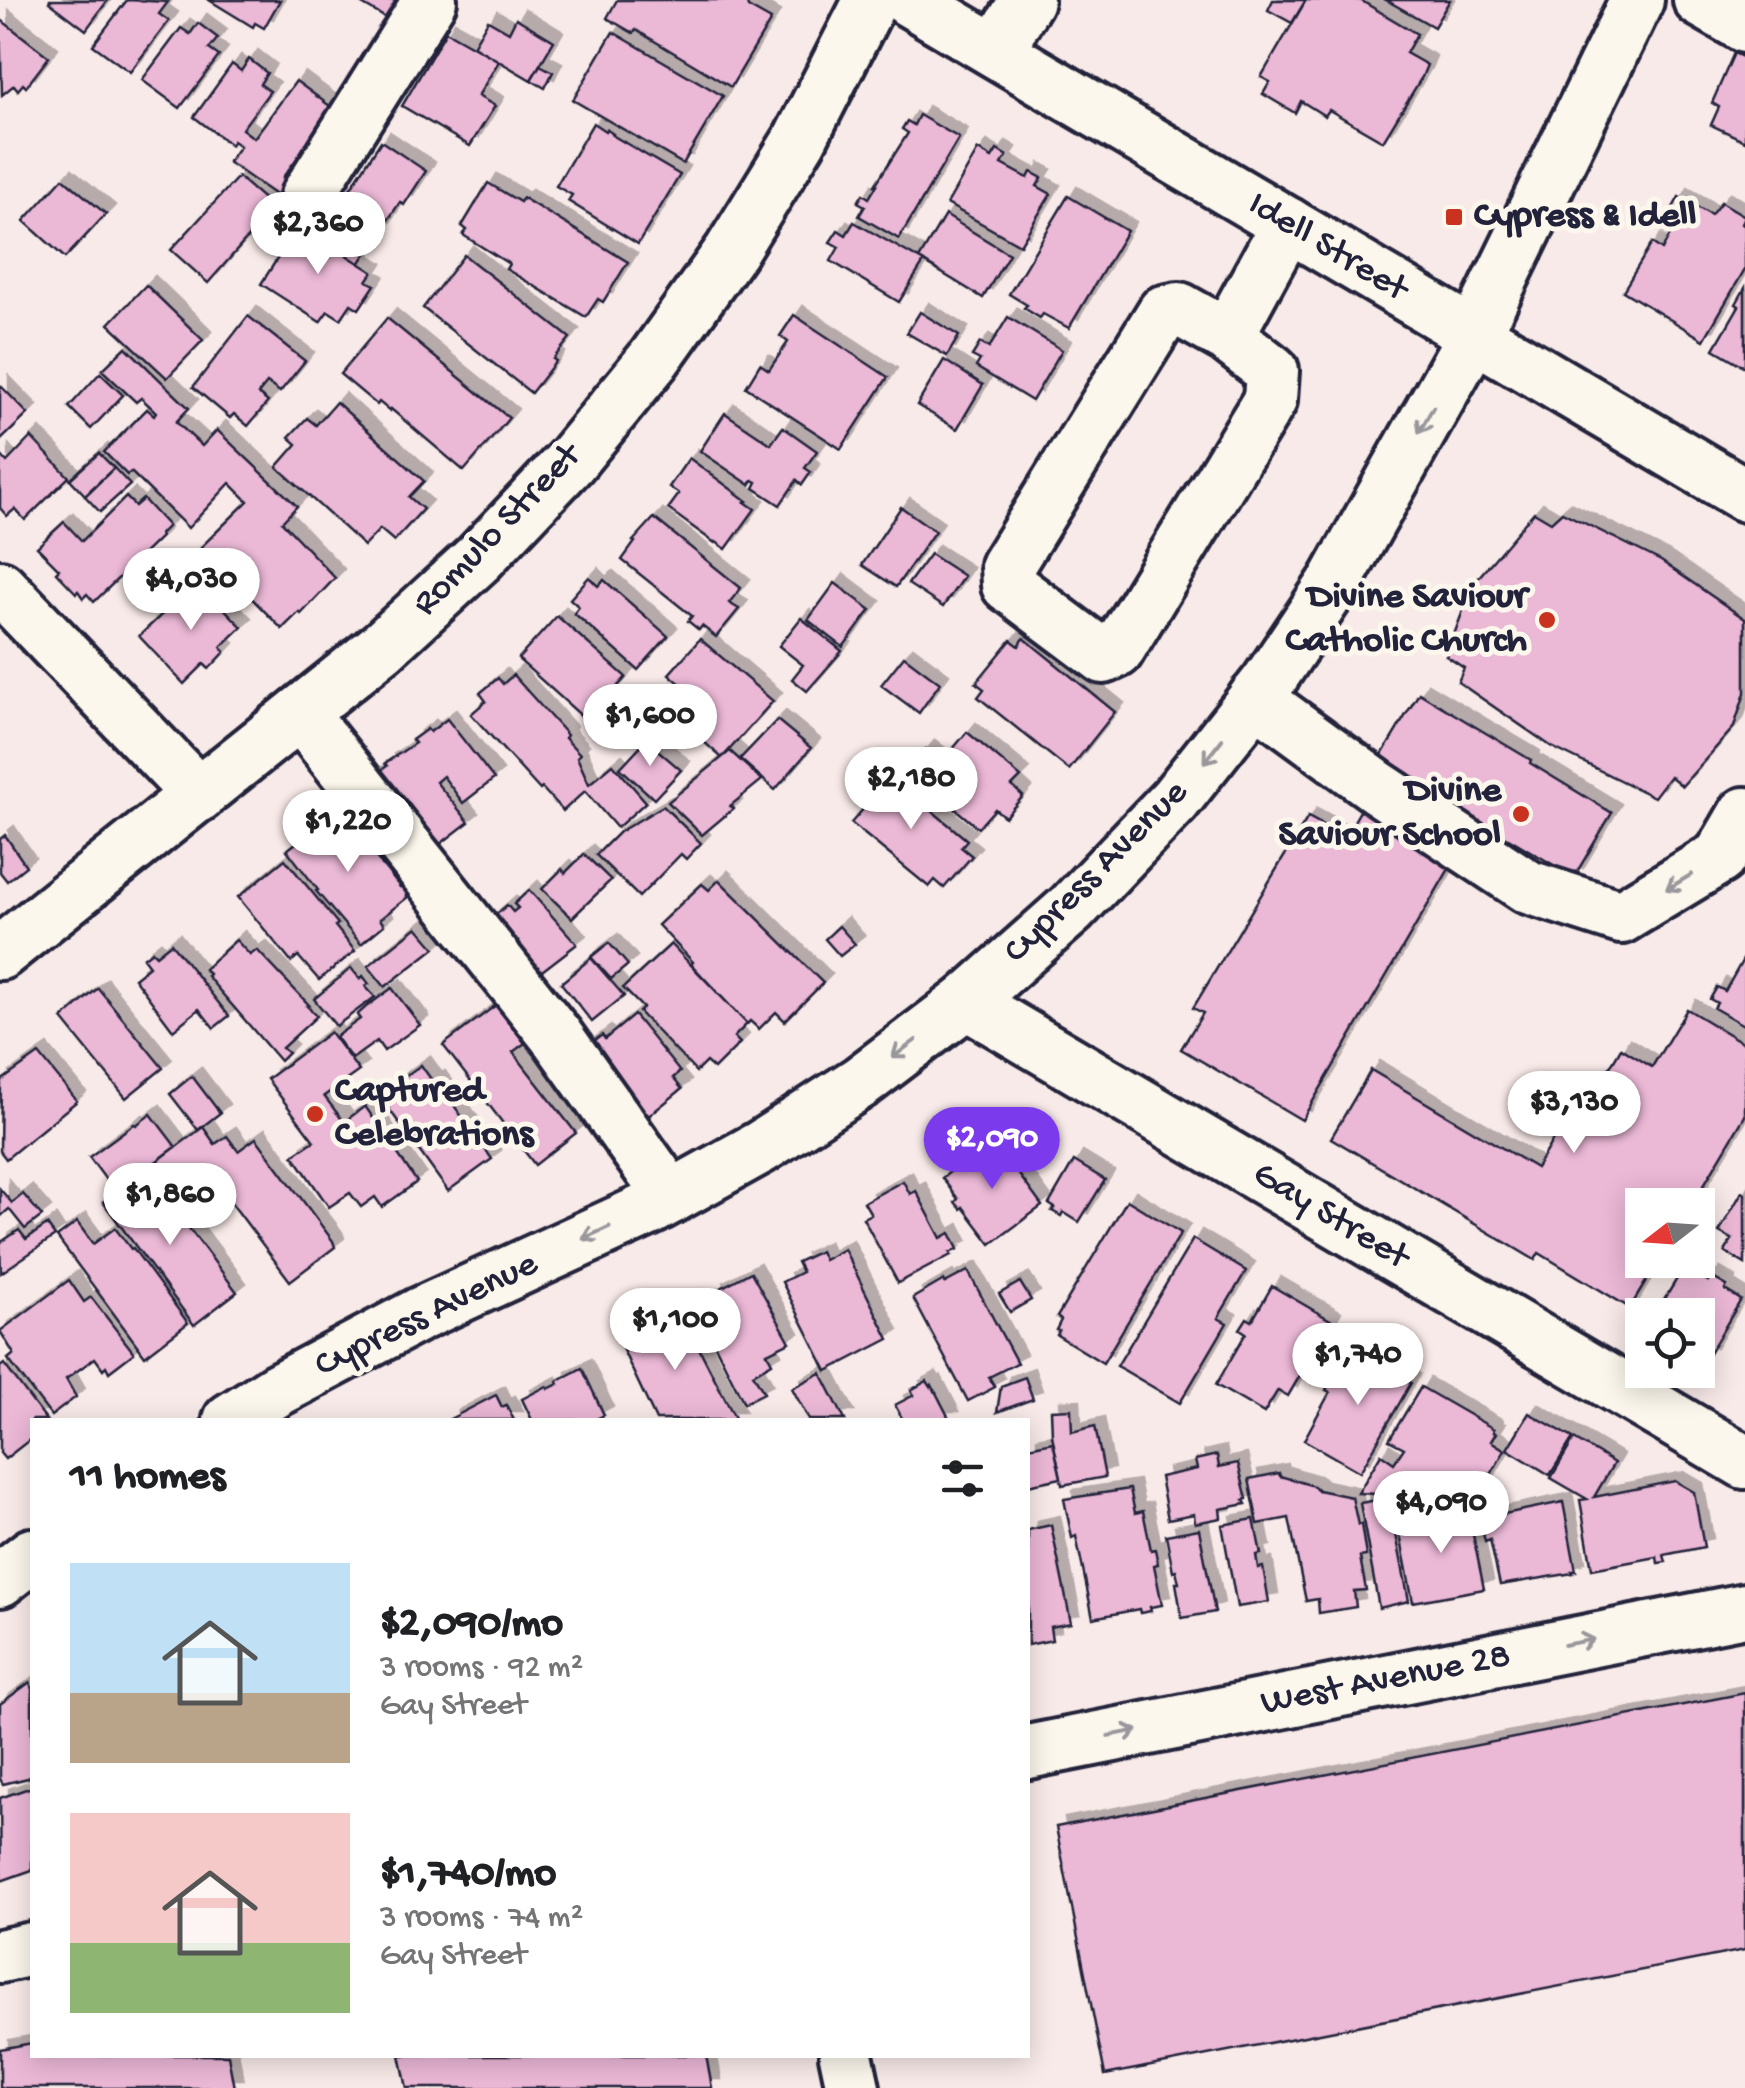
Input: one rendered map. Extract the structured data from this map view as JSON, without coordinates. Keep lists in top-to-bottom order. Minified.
{"streets":{"street":["Idell Street","Romulo Street","Cypress Avenue","Gay Street","West Avenue 28"]},"crossings":[["Idell Street","Cypress Avenue"],["Cypress Avenue","Gay Street"]],"one_way":["Cypress Avenue","West Avenue 28"],"places":{"transit":["Cypress & Idell"],"other":["Divine Saviour Catholic Church","Divine Saviour School","Captured Celebrations"]},"north":"left","page":{"price":["$2,360","$4,030","$1,600","$2,180","$1,220","$3,130","$2,090","$1,860","$1,100","$1,740","$4,090"],"heading":"11 homes","list":[{"name":"$2,090/mo","note":"3 rooms · 92 m² · Gay Street"},{"name":"$1,740/mo","note":"3 rooms · 74 m² · Gay Street"}]}}
